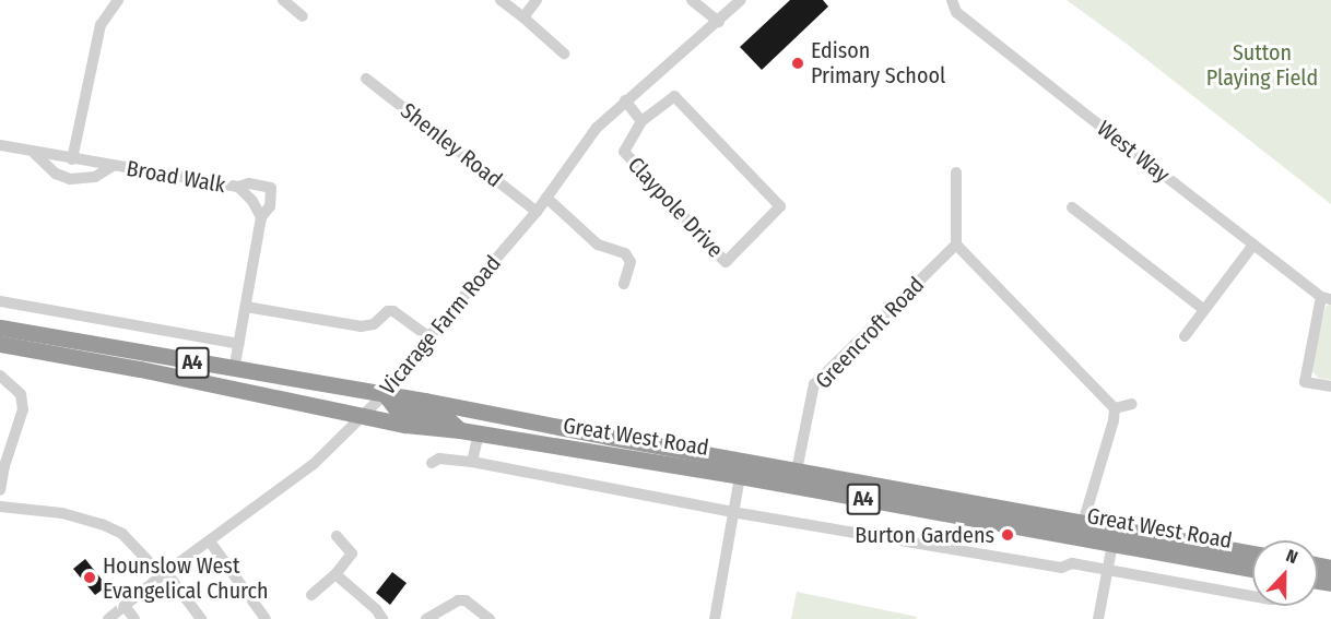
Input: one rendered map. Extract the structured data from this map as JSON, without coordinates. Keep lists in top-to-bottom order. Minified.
{"streets":{"highway":["A4","Great West Road"],"street":["Shenley Road","West Way","Broad Walk","Claypole Drive","Vicarage Farm Road","Greencroft Road"]},"crossings":[["Shenley Road","Vicarage Farm Road"],["Claypole Drive","Vicarage Farm Road"],["Vicarage Farm Road","A4"],["Vicarage Farm Road","Great West Road"],["Greencroft Road","Great West Road"],["A4","Great West Road"]],"parks":["Sutton Playing Field"],"places":["Edison Primary School","Burton Gardens","Hounslow West Evangelical Church"],"north":"top"}
